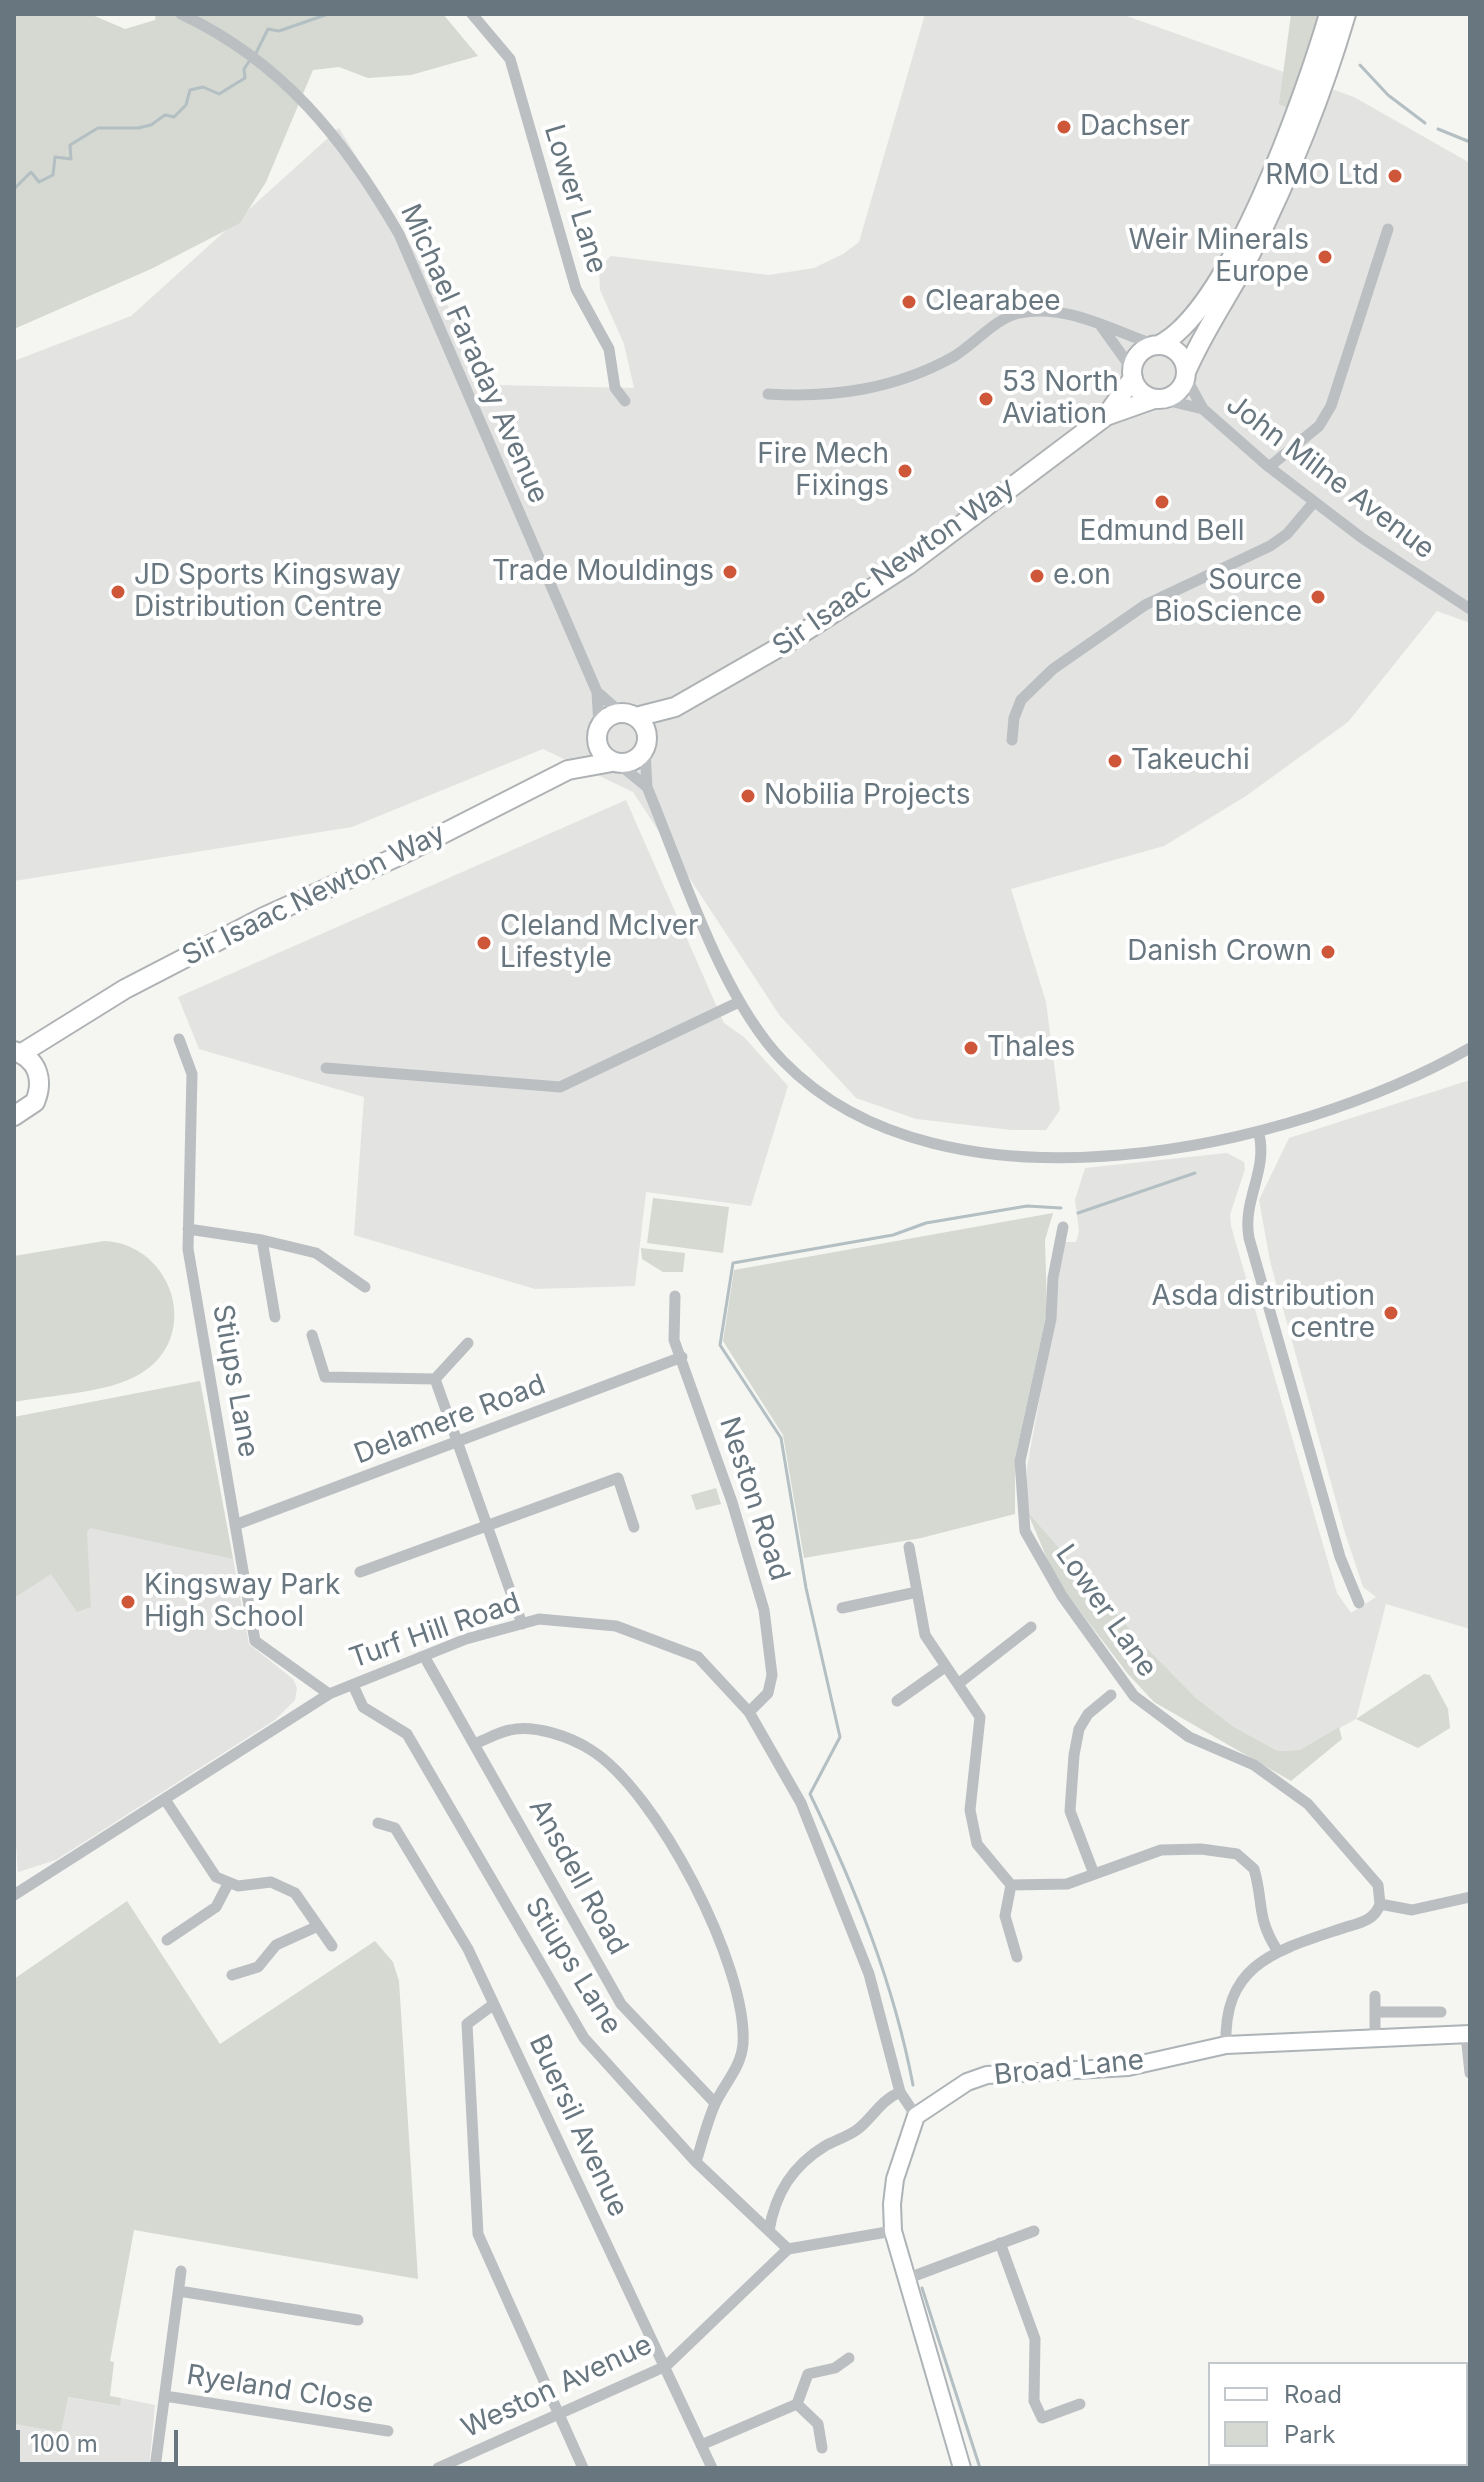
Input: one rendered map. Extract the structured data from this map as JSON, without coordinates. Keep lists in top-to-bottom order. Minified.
{"streets":{"highway":["Sir Isaac Newton Way"],"main road":["Broad Lane"],"street":["Lower Lane","Michael Faraday Avenue","John Milne Avenue","Stiups Lane","Delamere Road","Neston Road","Turf Hill Road","Ansdell Road","Buersil Avenue","Weston Avenue","Ryeland Close"]},"crossings":[["John Milne Avenue","Sir Isaac Newton Way"],["Stiups Lane","Delamere Road"],["Stiups Lane","Turf Hill Road"],["Stiups Lane","Weston Avenue"],["Delamere Road","Neston Road"],["Neston Road","Turf Hill Road"],["Turf Hill Road","Ansdell Road"],["Turf Hill Road","Broad Lane"],["Buersil Avenue","Weston Avenue"]],"places":["Dachser","RMO Ltd","Weir Minerals Europe","Clearabee","53 North Aviation","Fire Mech Fixings","Edmund Bell","Trade Mouldings","e.on","JD Sports Kingsway Distribution Centre","Source BioScience","Takeuchi","Nobilia Projects","Cleland McIver Lifestyle","Danish Crown","Thales","Asda distribution centre","Kingsway Park High School"],"legend":["Road","Park"],"scale_bar":"100 m"}
